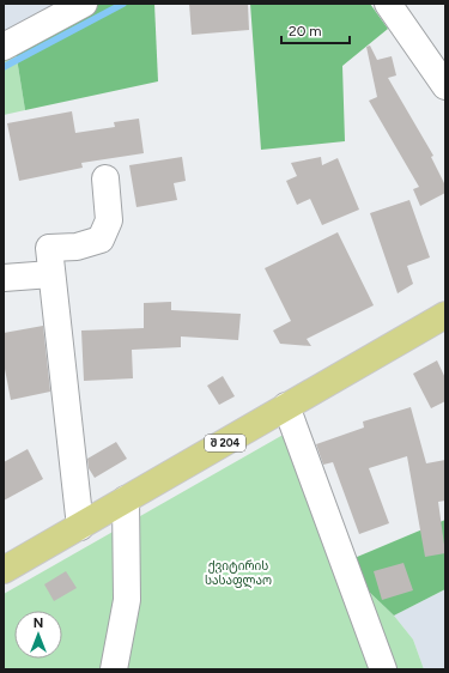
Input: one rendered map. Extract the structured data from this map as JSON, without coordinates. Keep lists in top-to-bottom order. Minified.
{"streets":{"main road":["შ 204"]},"parks":["ქვიტირის სასაფლაო"],"scale_bar":"20 m","north":"top"}
